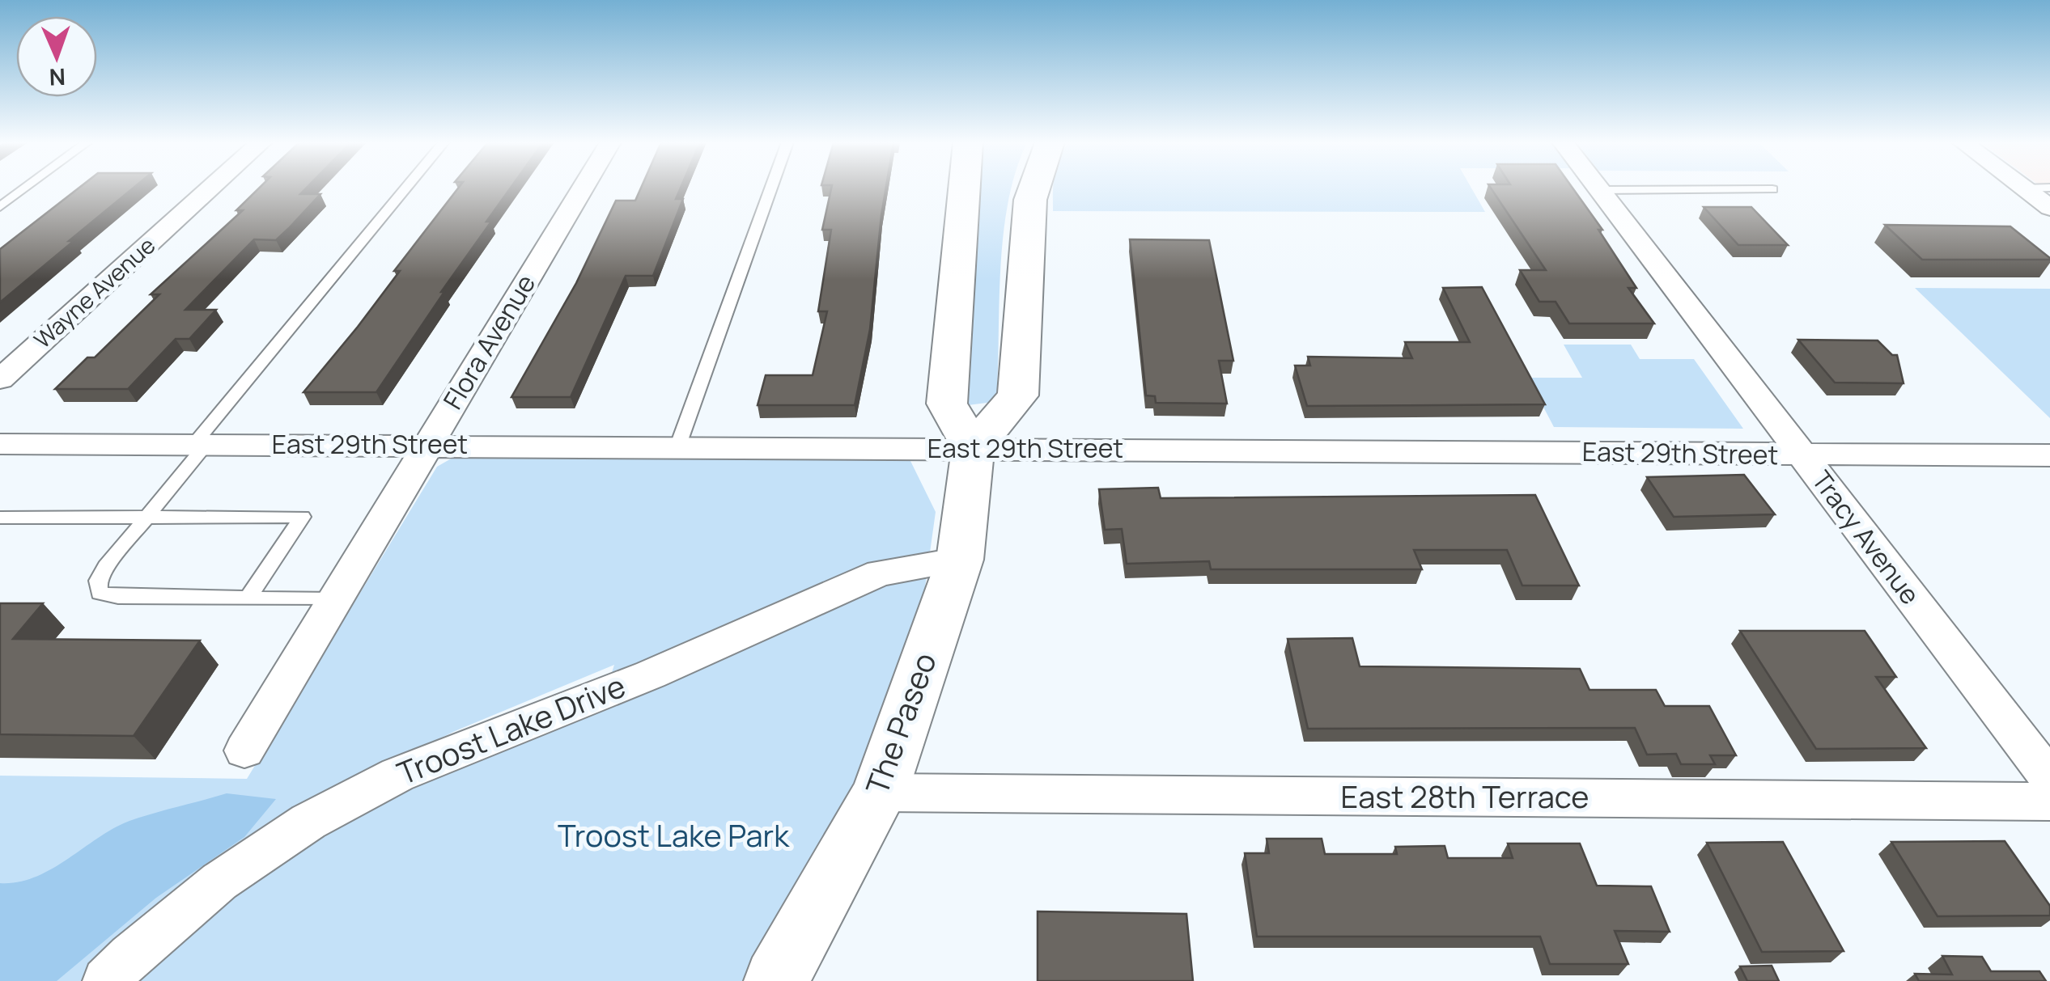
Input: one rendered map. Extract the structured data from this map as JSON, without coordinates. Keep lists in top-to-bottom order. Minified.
{"streets":{"main road":["The Paseo"],"street":["Wayne Avenue","Flora Avenue","East 29th Street","Tracy Avenue","Troost Lake Drive","East 28th Terrace"]},"crossings":[["Flora Avenue","East 29th Street"],["East 29th Street","Tracy Avenue"],["East 29th Street","The Paseo"],["The Paseo","Troost Lake Drive"],["The Paseo","East 28th Terrace"]],"parks":["Troost Lake Park"],"north":"bottom"}
